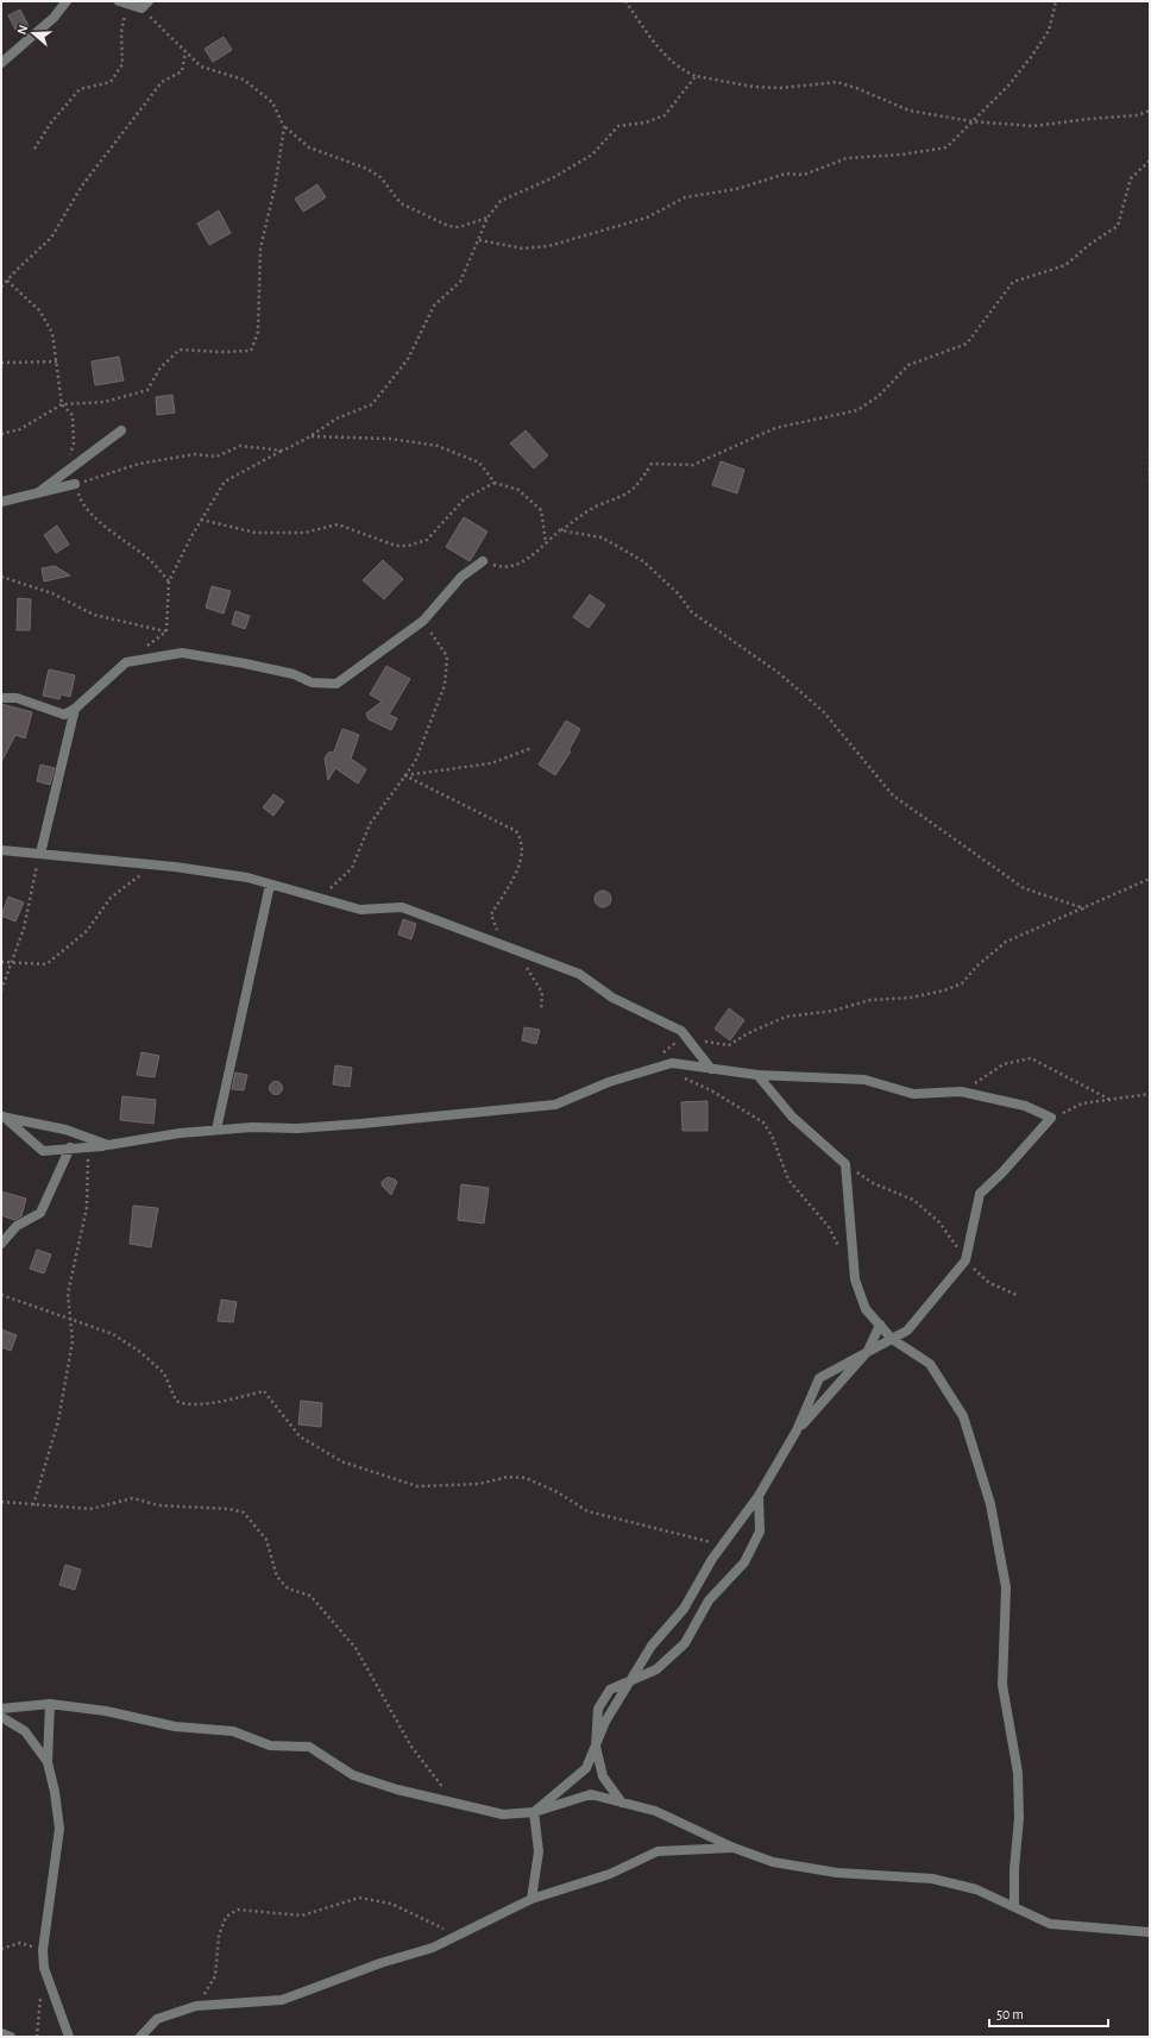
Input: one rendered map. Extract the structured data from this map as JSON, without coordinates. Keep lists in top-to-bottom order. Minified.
{"scale_bar":"50 m","north":"left"}
